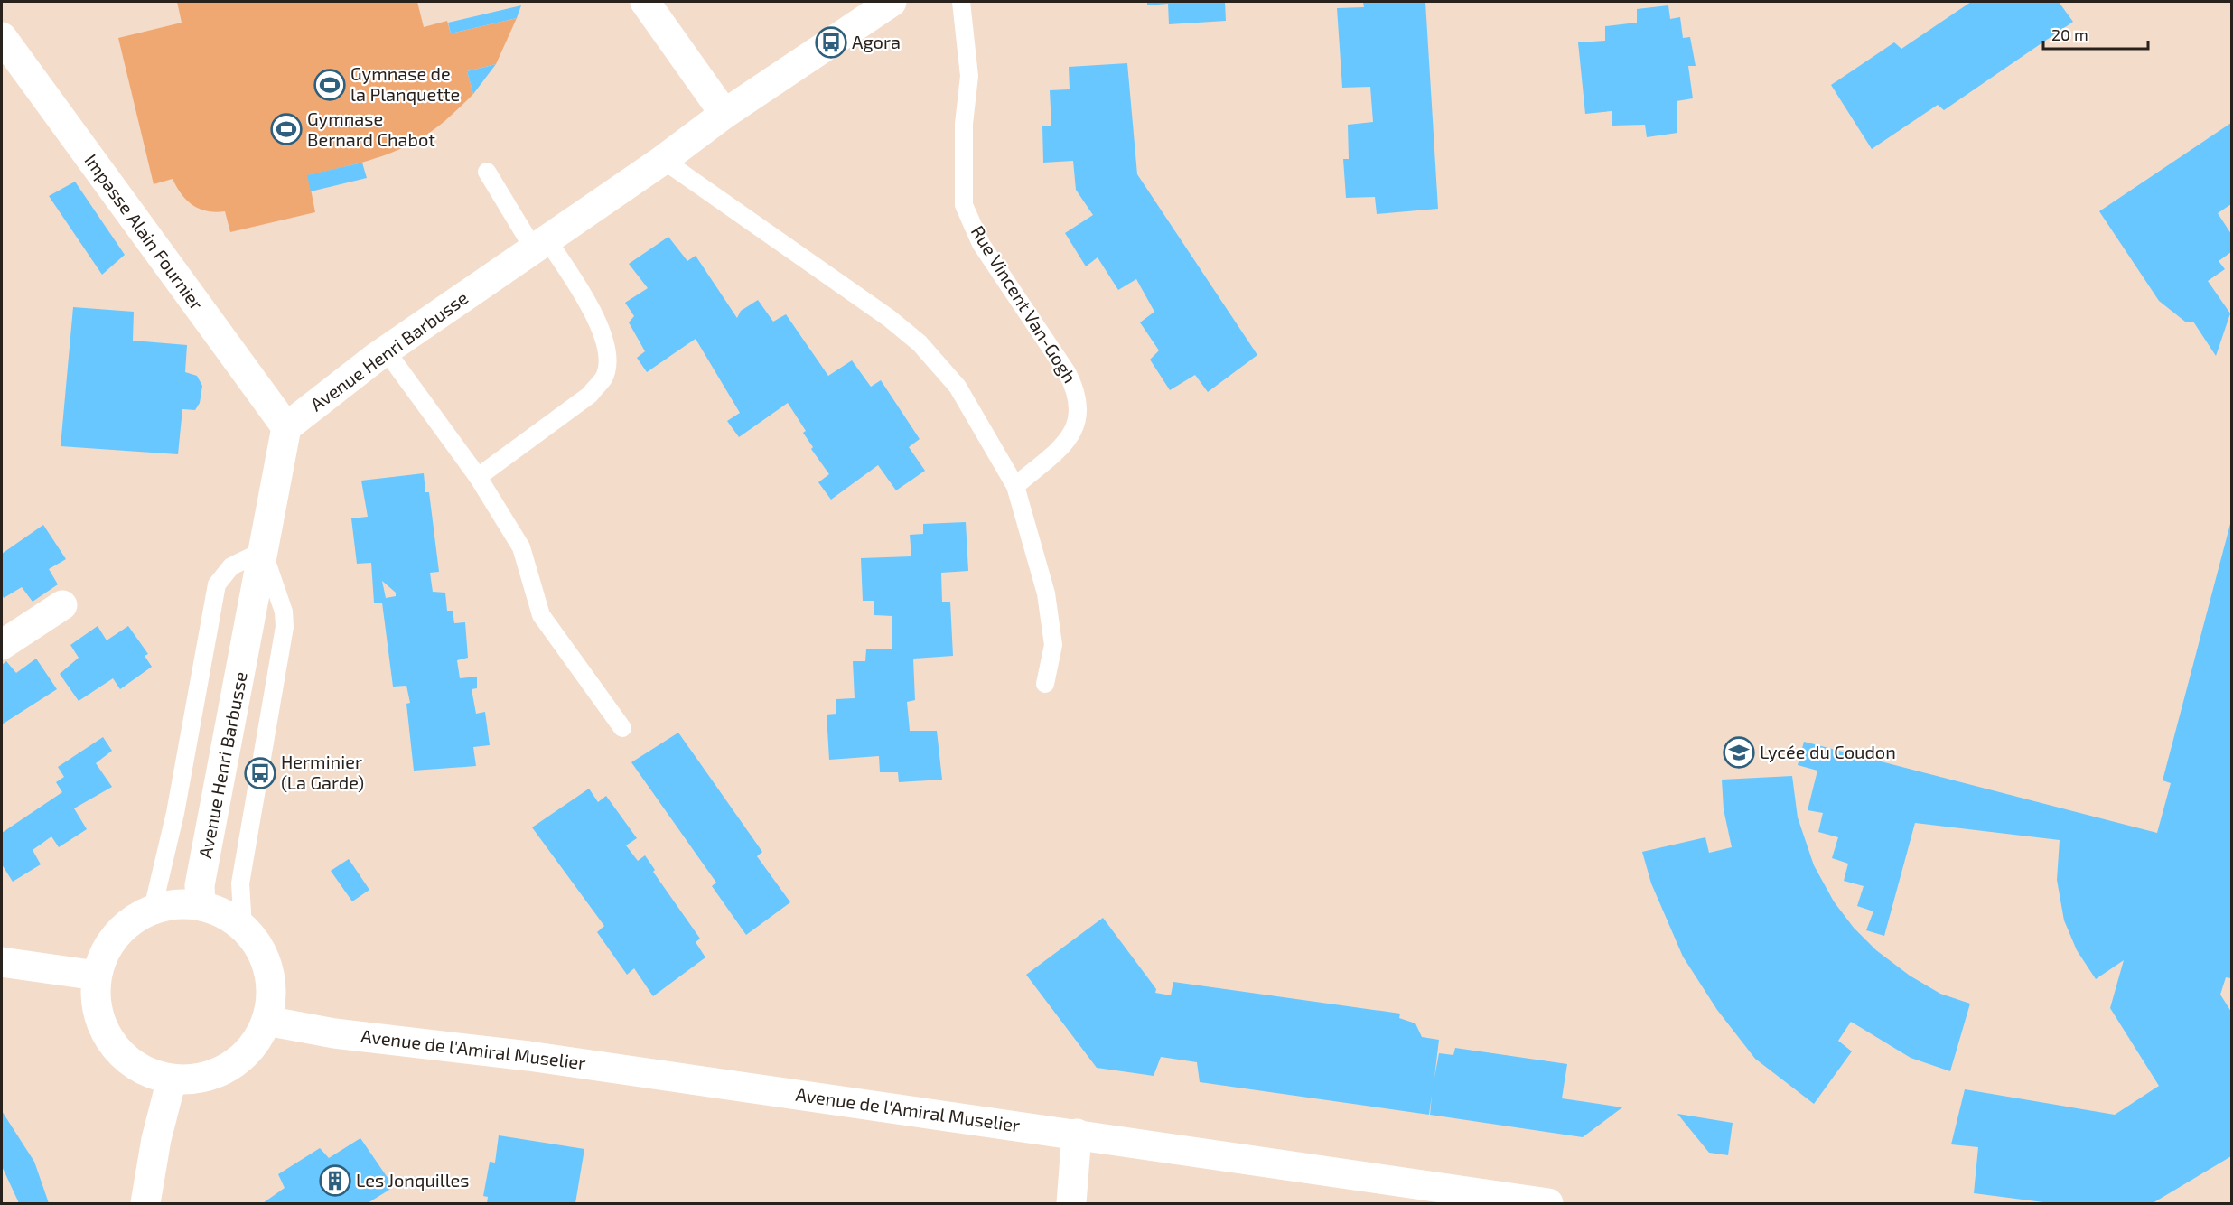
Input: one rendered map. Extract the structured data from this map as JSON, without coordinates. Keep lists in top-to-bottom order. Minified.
{"streets":{"street":["Impasse Alain Fournier","Avenue Henri Barbusse","Avenue de l'Amiral Muselier"],"lane":["Rue Vincent Van-Gogh"]},"crossings":[["Impasse Alain Fournier","Avenue Henri Barbusse"],["Avenue Henri Barbusse","Avenue de l'Amiral Muselier"]],"places":{"bus stop":["Agora","Herminier (La Garde)"],"sports":["Gymnase de la Planquette","Gymnase Bernard Chabot"],"school or university":["Lycée du Coudon"],"building":["Les Jonquilles"]},"scale_bar":"20 m"}
